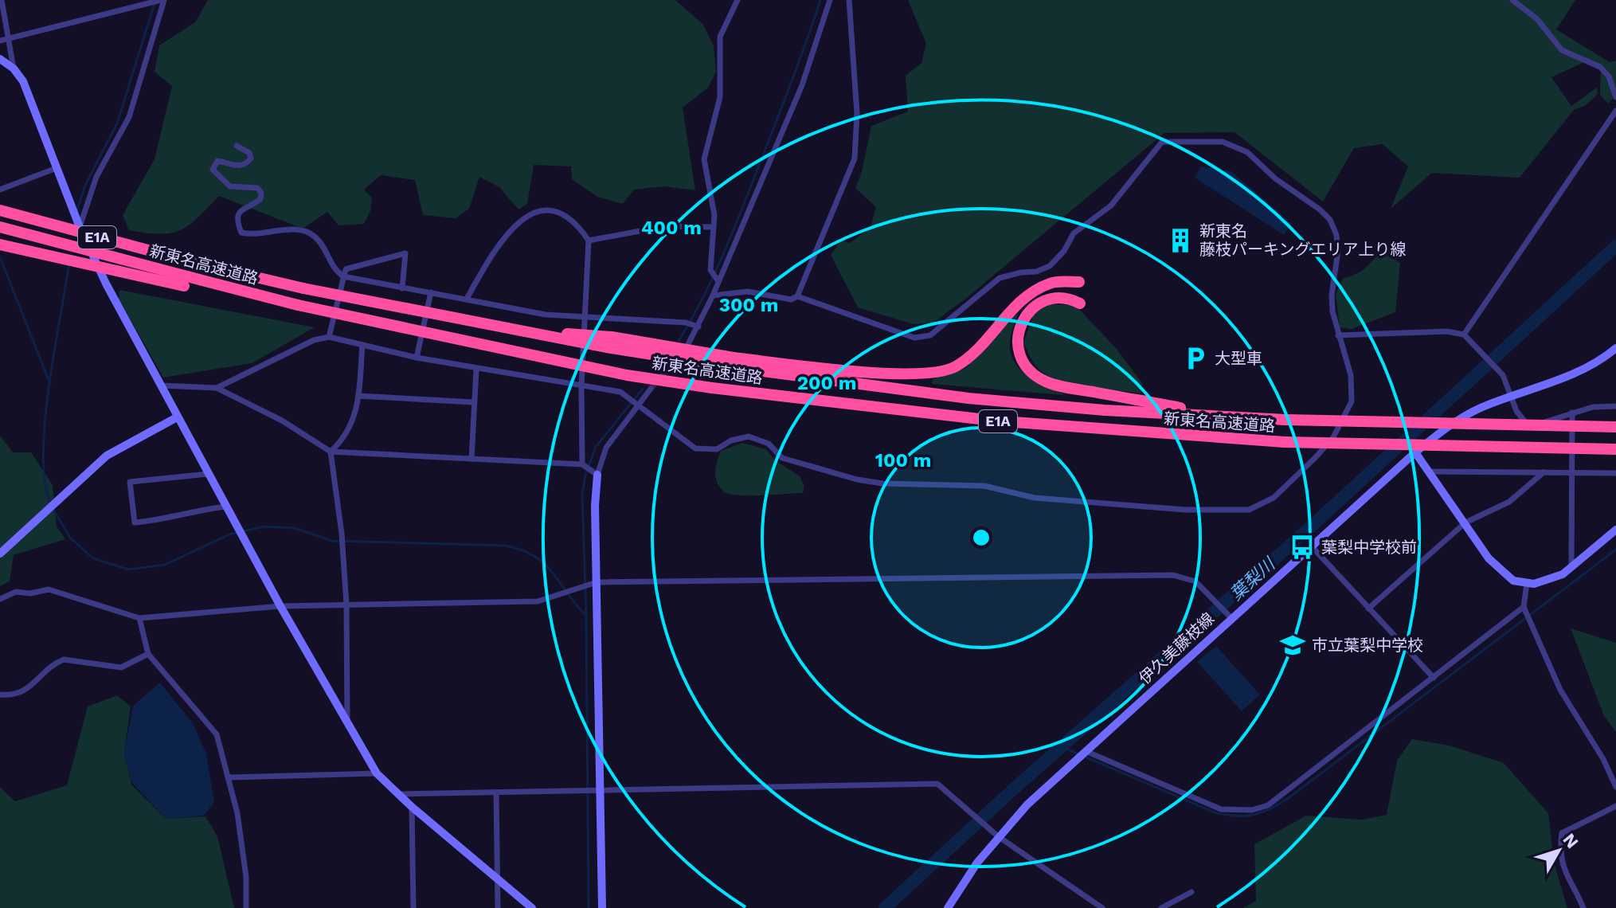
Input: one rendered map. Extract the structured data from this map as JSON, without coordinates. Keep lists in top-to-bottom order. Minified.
{"streets":{"highway":["E1A","新東名高速道路"],"street":["伊久美藤枝線"]},"water":["葉梨川"],"places":{"building":["新東名 藤枝パーキングエリア上り線"],"parking":["大型車"],"bus stop":["葉梨中学校前"],"school or university":["市立葉梨中学校"]},"north":"top right","rings":["400 m","300 m","200 m","100 m"]}
